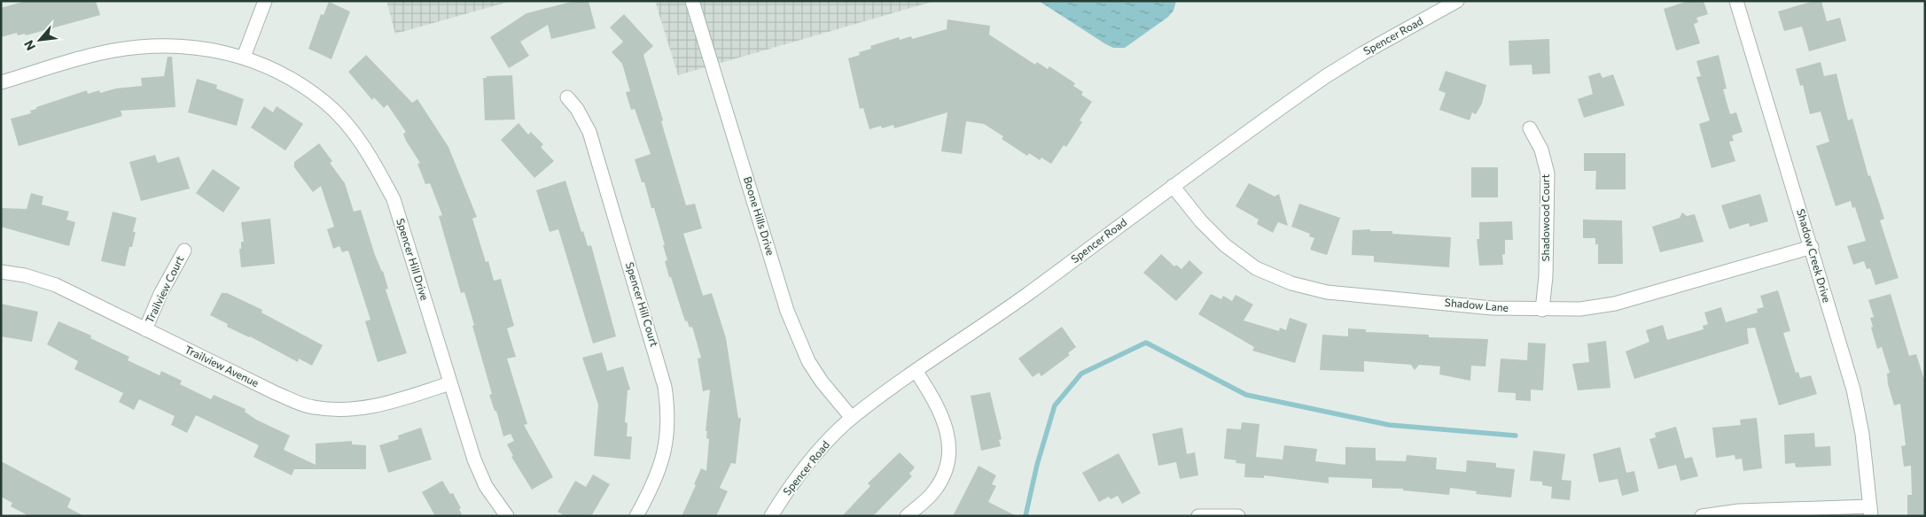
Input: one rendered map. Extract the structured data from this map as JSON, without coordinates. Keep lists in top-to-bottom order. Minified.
{"streets":{"street":["Spencer Road","Boone Hills Drive","Shadowood Court","Shadow Creek Drive","Spencer Hill Drive","Trailview Court","Spencer Hill Court","Shadow Lane","Trailview Avenue"]},"crossings":[["Spencer Road","Boone Hills Drive"],["Spencer Road","Shadow Lane"],["Shadowood Court","Shadow Lane"],["Shadow Creek Drive","Shadow Lane"],["Spencer Hill Drive","Trailview Avenue"],["Trailview Court","Trailview Avenue"]],"north":"bottom left"}
